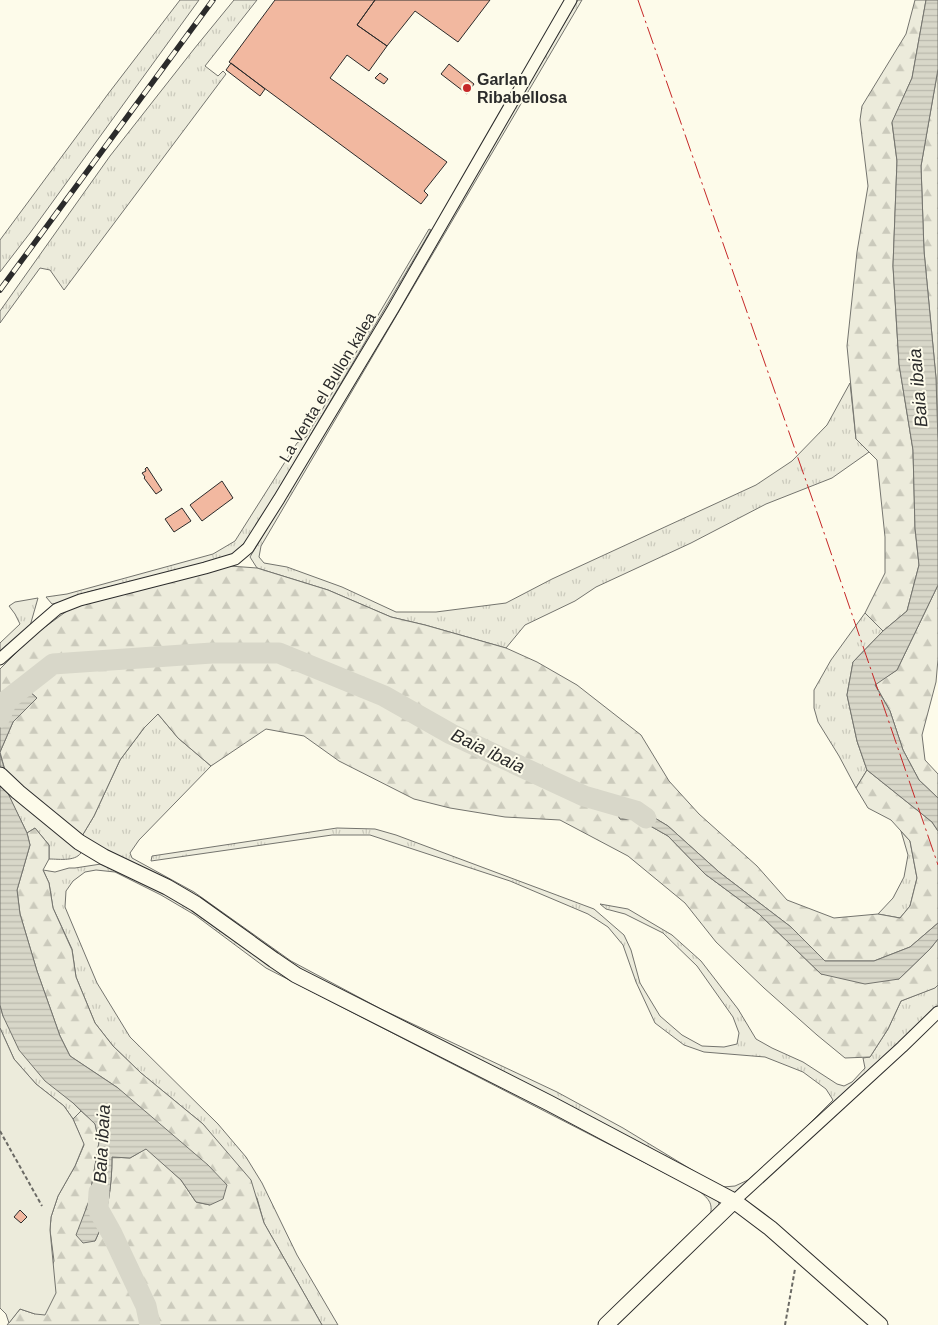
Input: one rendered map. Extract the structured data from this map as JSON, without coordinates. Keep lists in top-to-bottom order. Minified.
{"streets":{"street":["La Venta el Bullon kalea"]},"water":["Baia ibaia"],"places":["Garlan Ribabellosa"]}
